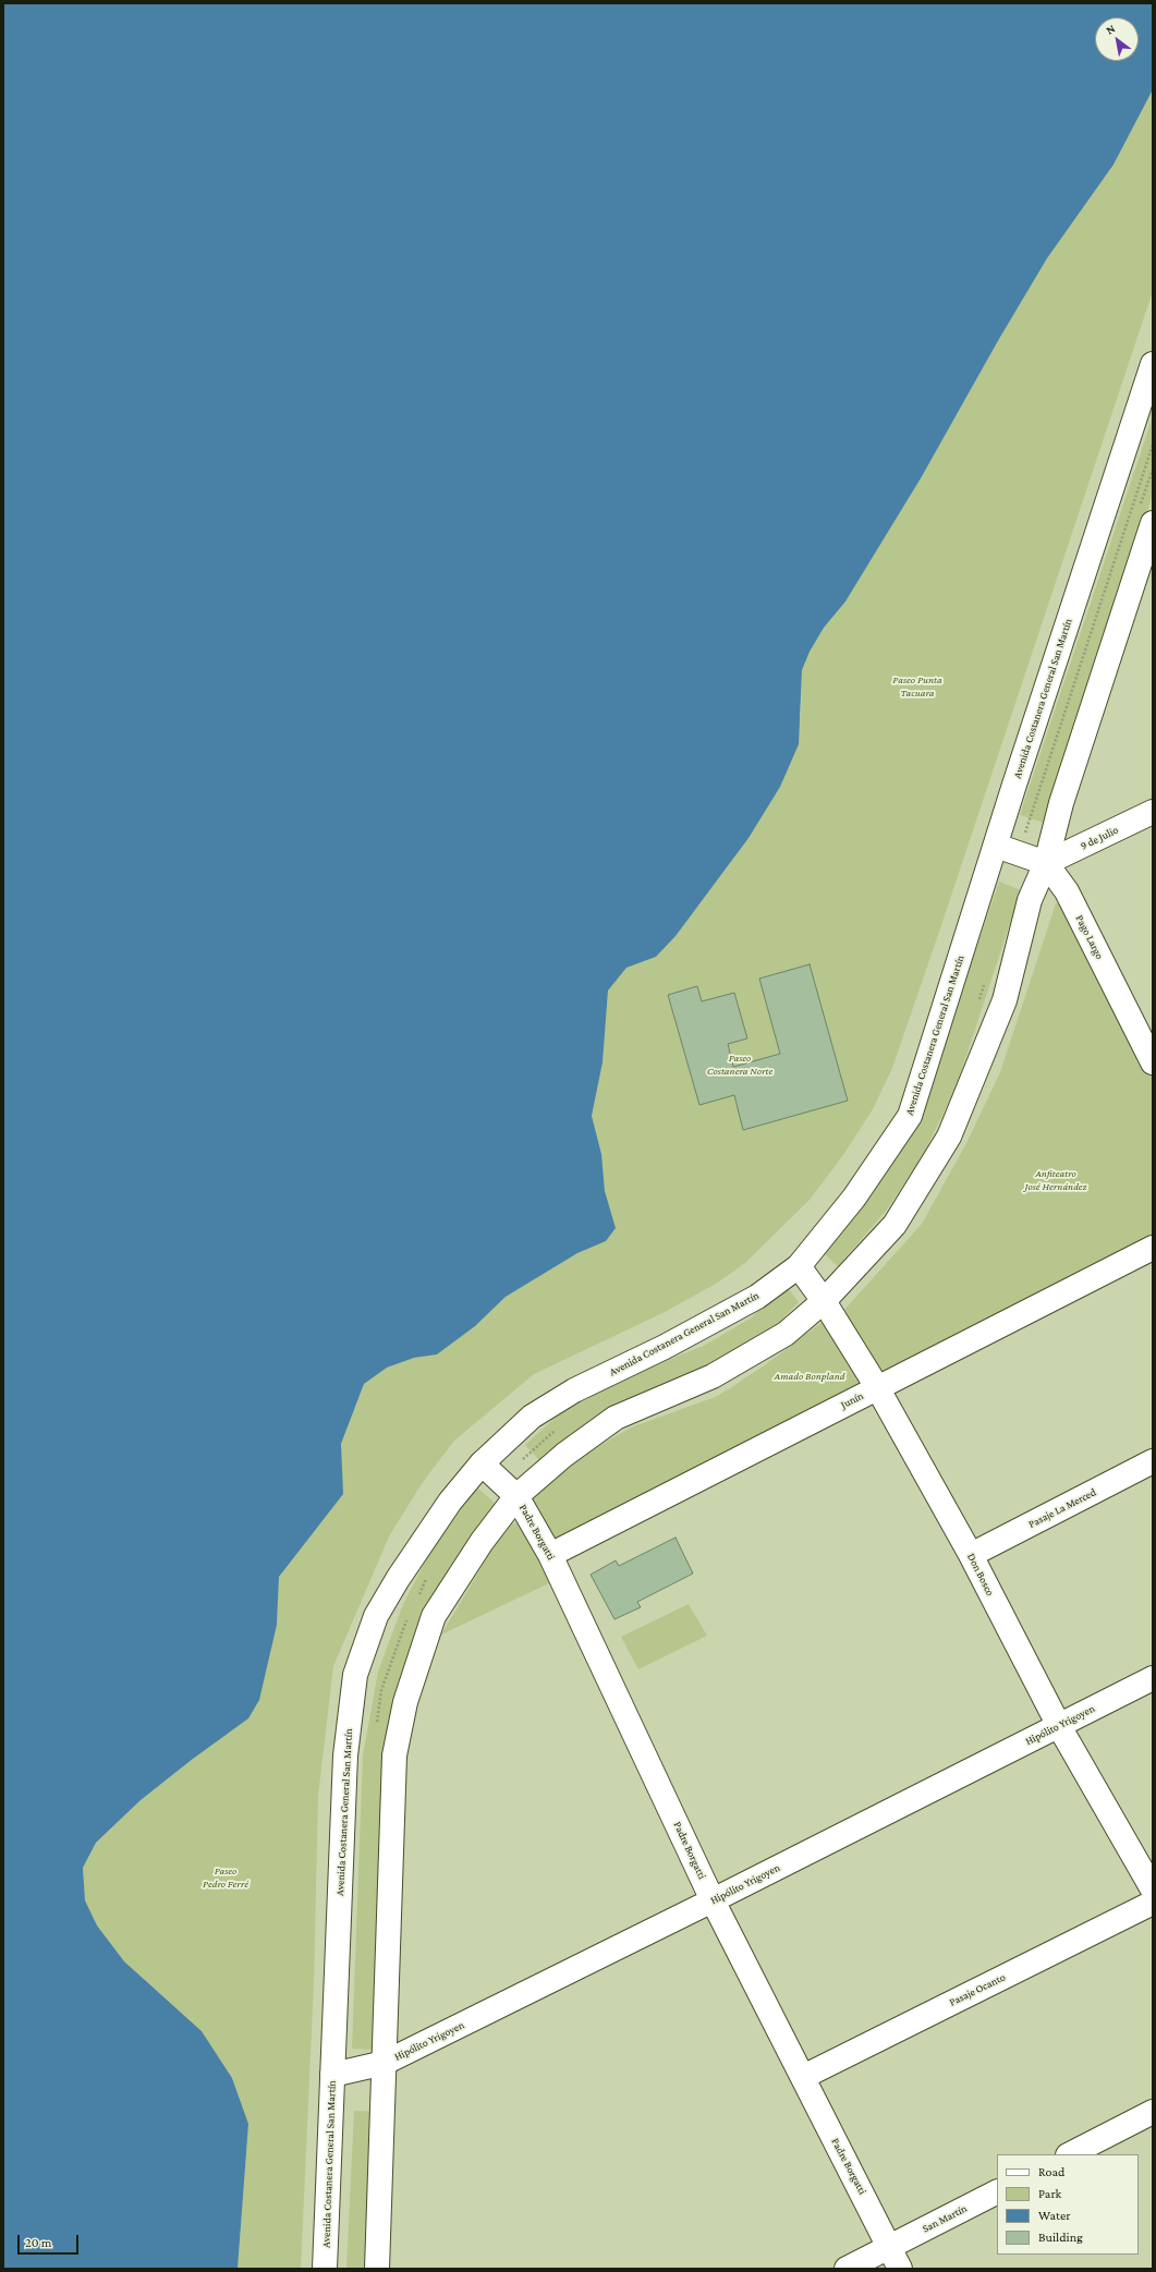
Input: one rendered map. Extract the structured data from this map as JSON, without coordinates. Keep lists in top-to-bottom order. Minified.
{"streets":{"street":["Avenida Costanera General San Martín","9 de Julio","Pago Largo","Junín","Pasaje La Merced","Padre Borgatti","Don Bosco","Hipólito Yrigoyen","Pasaje Ocanto","San Martín"]},"crossings":[["Avenida Costanera General San Martín","Padre Borgatti"],["Avenida Costanera General San Martín","Don Bosco"],["Avenida Costanera General San Martín","Hipólito Yrigoyen"],["9 de Julio","Pago Largo"],["Junín","Padre Borgatti"],["Junín","Don Bosco"],["Pasaje La Merced","Don Bosco"],["Padre Borgatti","Hipólito Yrigoyen"],["Padre Borgatti","Pasaje Ocanto"],["Padre Borgatti","San Martín"],["Don Bosco","Hipólito Yrigoyen"]],"parks":["Paseo Punta Tacuara","Paseo Costanera Norte","Anfiteatro José Hernández","Amado Bonpland","Paseo Pedro Ferré"],"legend":["Road","Park","Water","Building"],"scale_bar":"20 m","north":"top left"}
